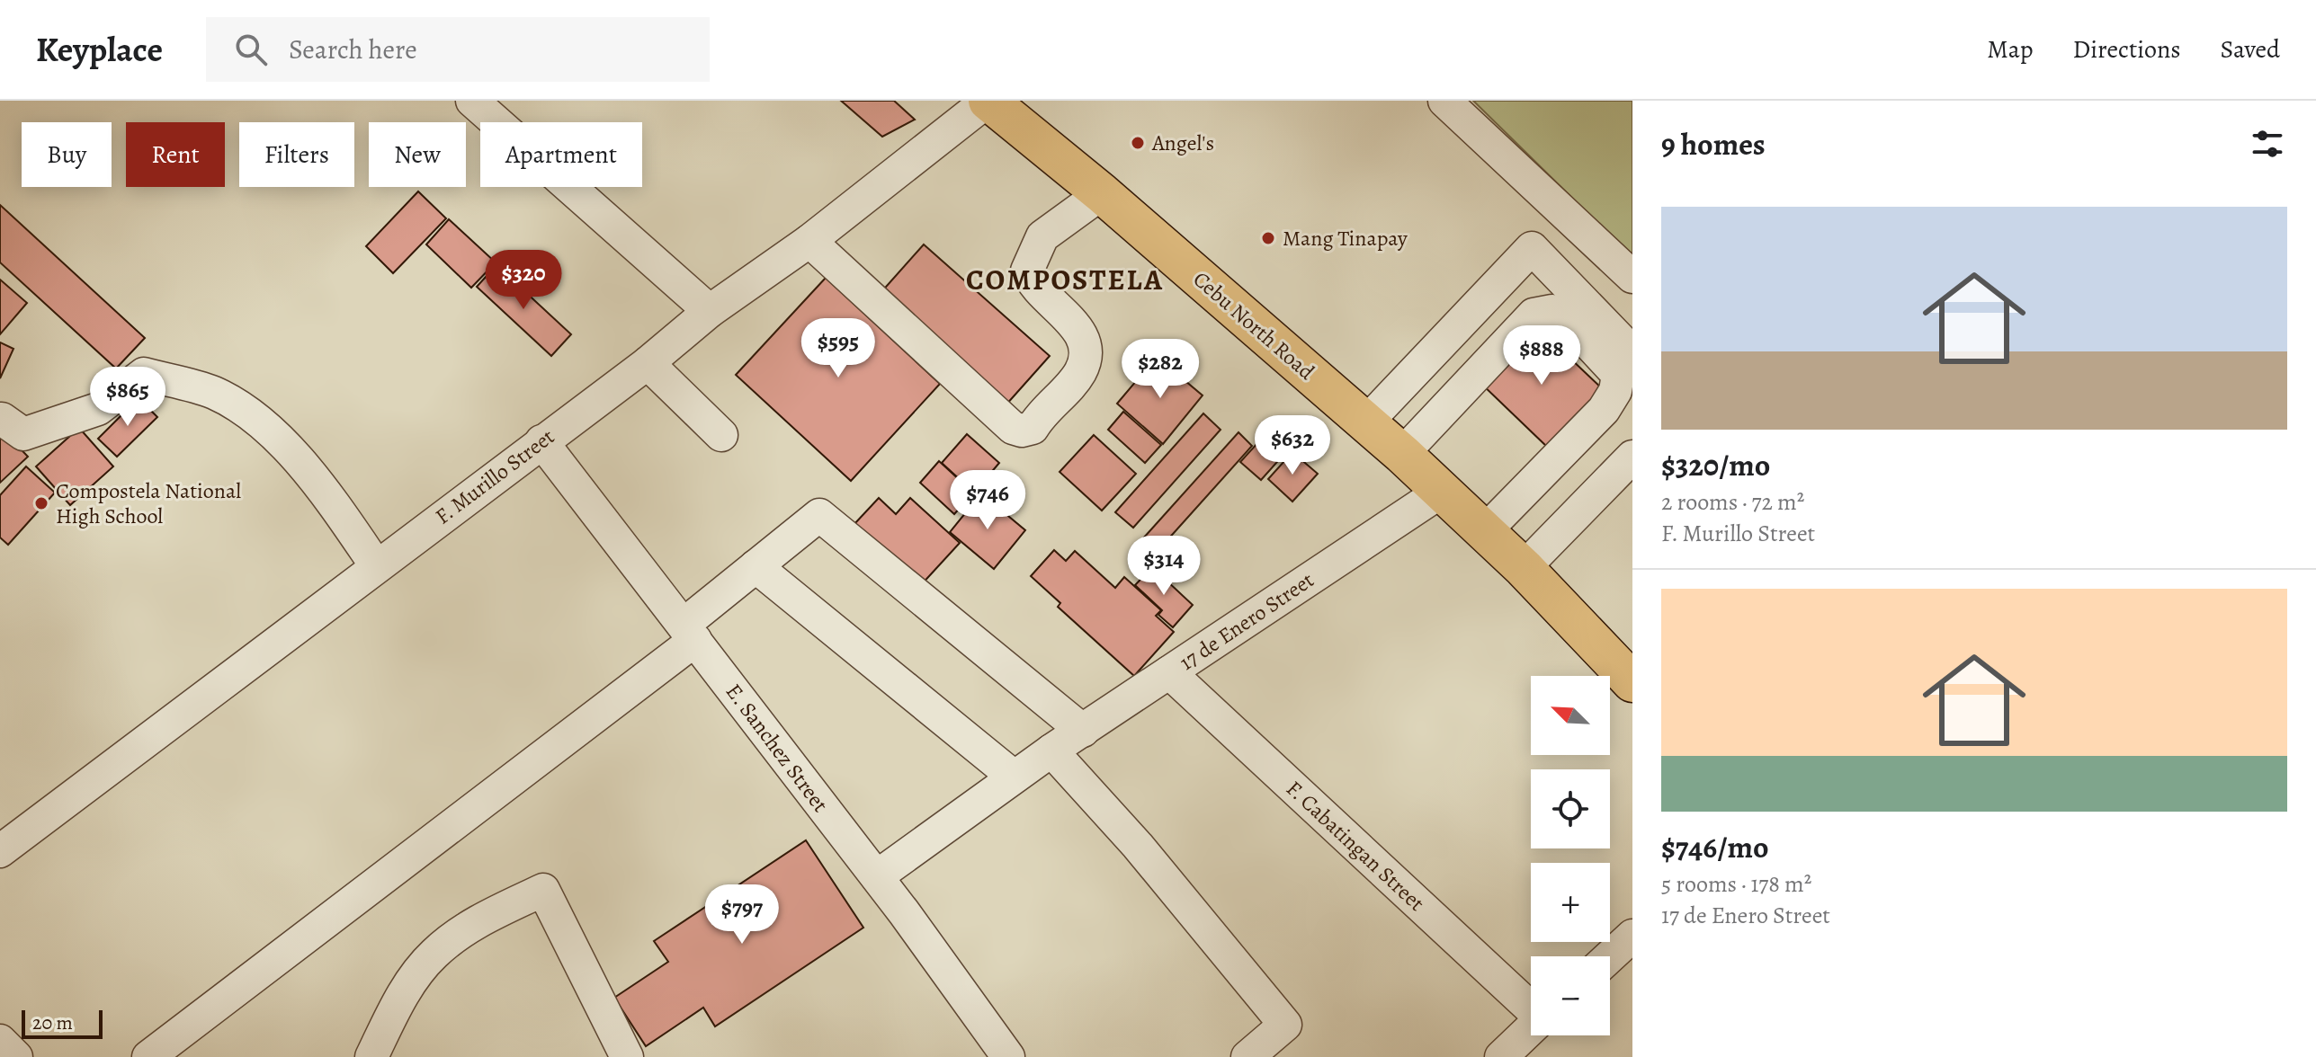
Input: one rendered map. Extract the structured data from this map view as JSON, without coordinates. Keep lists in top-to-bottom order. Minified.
{"streets":{"highway":["Cebu North Road"],"street":["F. Murillo Street","17 de Enero Street","E. Sanchez Street","F. Cabatingan Street"]},"crossings":[["Cebu North Road","F. Murillo Street"],["Cebu North Road","17 de Enero Street"],["F. Murillo Street","E. Sanchez Street"],["17 de Enero Street","E. Sanchez Street"],["17 de Enero Street","F. Cabatingan Street"]],"districts":["COMPOSTELA"],"places":["Angel's","Mang Tinapay","Compostela National High School"],"scale_bar":"20 m","north":"top left","page":{"header":"Keyplace","search":"Search here","nav":["Map","Directions","Saved"],"heading":"9 homes","chip":["Buy","Rent","Filters","New","Apartment"],"list":[{"name":"$320/mo","note":"2 rooms · 72 m² · F. Murillo Street"},{"name":"$746/mo","note":"5 rooms · 178 m² · 17 de Enero Street"}],"price":["$320","$595","$888","$282","$865","$632","$746","$314","$797"],"map_buttons":["+","−"],"scale":"20 m"}}
